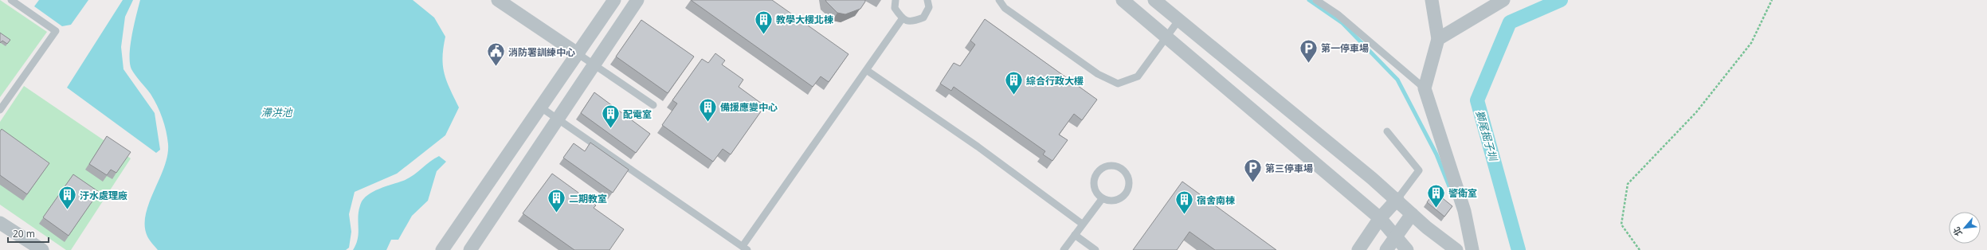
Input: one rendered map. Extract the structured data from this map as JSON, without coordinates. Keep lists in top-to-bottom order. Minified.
{"water":["滯洪池","獅尾掘子圳"],"places":{"building":["教學大樓北棟","綜合行政大樓","備援應變中心","配電室","警衛室","汙水處理廠","二期教室","宿舍南棟"],"parking":["第一停車場","第三停車場"],"public building":["消防署訓練中心"]},"scale_bar":"20 m","north":"bottom left"}
